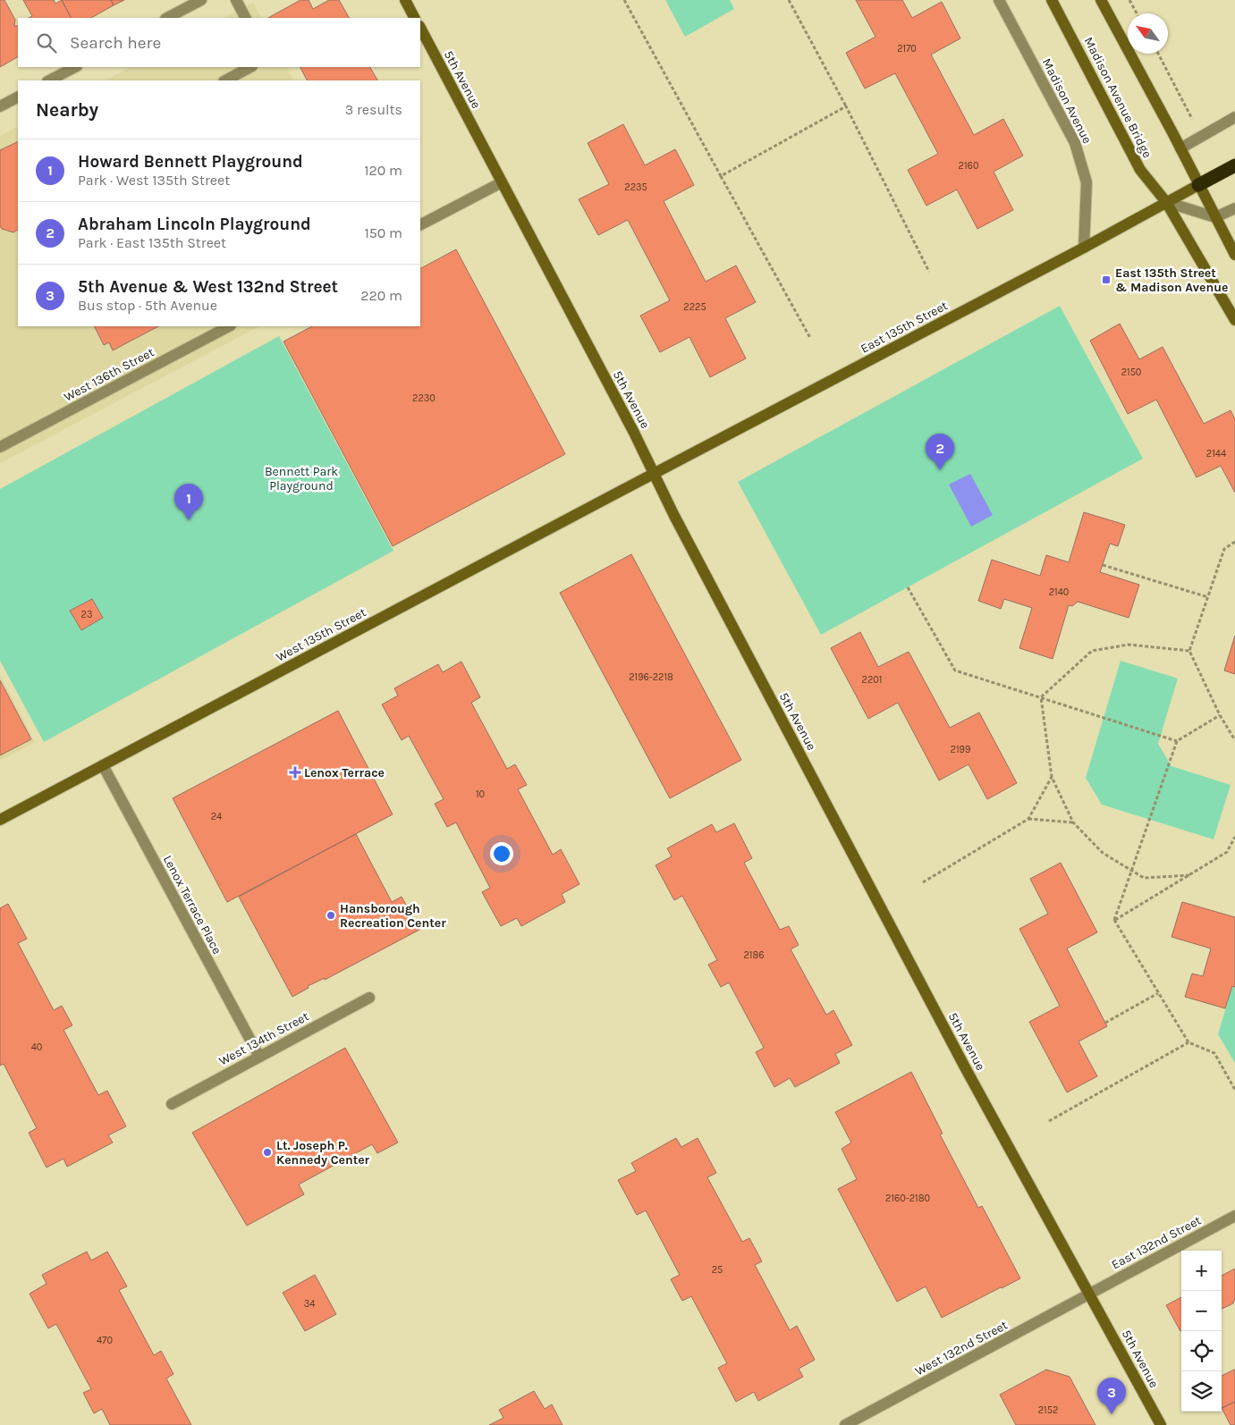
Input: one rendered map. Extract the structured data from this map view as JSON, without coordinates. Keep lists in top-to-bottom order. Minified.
{"streets":{"main road":["5th Avenue","Madison Avenue Bridge","East 135th Street","West 135th Street"],"street":["Madison Avenue","West 136th Street","Lenox Terrace Place","West 134th Street","East 132nd Street","West 132nd Street"]},"crossings":[["5th Avenue","East 135th Street"],["5th Avenue","West 135th Street"],["5th Avenue","East 132nd Street"],["5th Avenue","West 132nd Street"],["Madison Avenue Bridge","East 135th Street"],["Madison Avenue","East 135th Street"],["East 135th Street","West 135th Street"],["West 135th Street","Lenox Terrace Place"],["Lenox Terrace Place","West 134th Street"],["East 132nd Street","West 132nd Street"]],"parks":["Bennett Park Playground"],"places":{"transit":["East 135th Street & Madison Avenue"],"health":["Lenox Terrace"],"other":["Hansborough Recreation Center","Lt. Joseph P. Kennedy Center"]},"house_numbers":["2170","2160","2235","2225","2150","2230","2144","2140","23","2196-2218","2201","2199","10","24","2186","40","2160-2180","25","34","470","2152"],"north":"top left","page":{"search":"Search here","heading":["Nearby","3 results"],"list":[{"mark":"1","name":"Howard Bennett Playground","note":"Park · West 135th Street","value":"120 m"},{"mark":"2","name":"Abraham Lincoln Playground","note":"Park · East 135th Street","value":"150 m"},{"mark":"3","name":"5th Avenue & West 132nd Street","note":"Bus stop · 5th Avenue","value":"220 m"}],"pins":["2","1","3"],"map_buttons":["+","−"]}}
